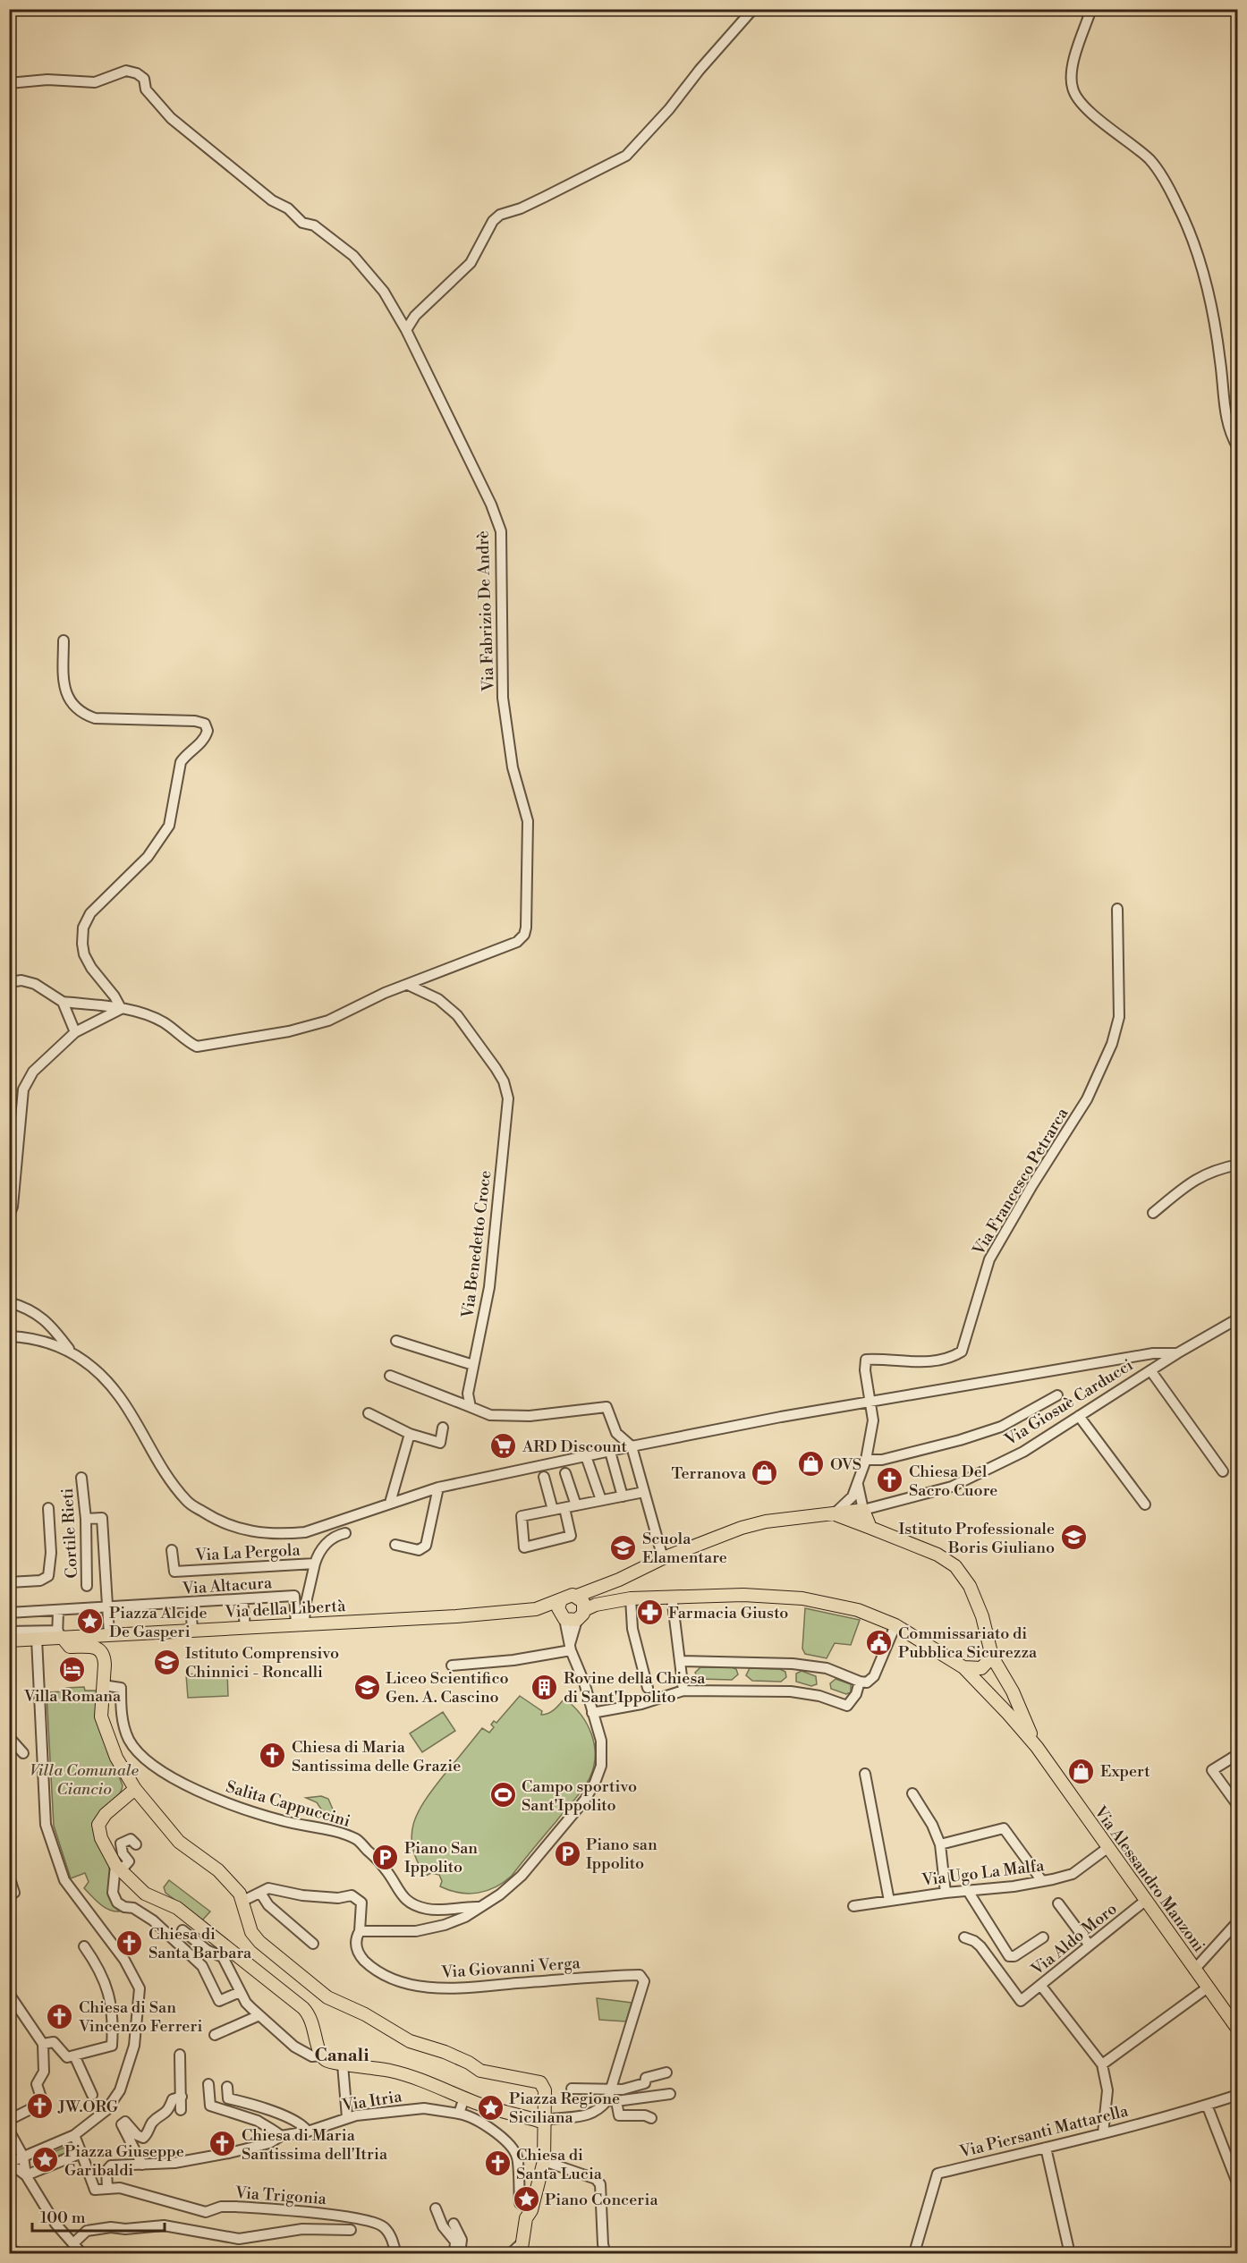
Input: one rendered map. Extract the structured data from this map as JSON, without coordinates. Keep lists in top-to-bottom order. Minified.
{"streets":{"main road":["Via Giosuè Carducci","Via della Libertà","Via Alessandro Manzoni"],"street":["Via Fabrizio De Andrè","Via Francesco Petrarca","Via Benedetto Croce","Cortile Rieti","Via La Pergola","Via Altacura","Salita Cappuccini","Via Ugo La Malfa","Via Aldo Moro","Via Giovanni Verga","Via Itria","Via Piersanti Mattarella","Via Trigonia"]},"crossings":[["Via Fabrizio De Andrè","Via Benedetto Croce"],["Via Francesco Petrarca","Via Giosuè Carducci"],["Via Giosuè Carducci","Via della Libertà"],["Via Giosuè Carducci","Via Alessandro Manzoni"],["Via La Pergola","Via Altacura"],["Via La Pergola","Via della Libertà"],["Via Altacura","Via della Libertà"],["Via Ugo La Malfa","Via Alessandro Manzoni"],["Via Alessandro Manzoni","Via Aldo Moro"],["Via Itria","Via Trigonia"]],"districts":["Canali"],"parks":["Villa Comunale Ciancio"],"places":{"supermarket":["ARD Discount"],"shop":["OVS","Terranova","Expert"],"church":["Chiesa Del Sacro Cuore","Chiesa di Maria Santissima delle Grazie","Chiesa di Santa Barbara","Chiesa di San Vincenzo Ferreri","JW.ORG","Chiesa di Maria Santissima dell'Itria","Chiesa di Santa Lucia"],"school or university":["Istituto Professionale Boris Giuliano","Scuola Elamentare","Istituto Comprensivo Chinnici - Roncalli","Liceo Scientifico Gen. A. Cascino"],"pharmacy":["Farmacia Giusto"],"place":["Piazza Alcide De Gasperi","Piazza Regione Siciliana","Piazza Giuseppe Garibaldi","Piano Conceria"],"public building":["Commissariato di Pubblica Sicurezza"],"hotel":["Villa Romana"],"building":["Rovine della Chiesa di Sant'Ippolito"],"sports":["Campo sportivo Sant'Ippolito"],"parking":["Piano san Ippolito","Piano San Ippolito"]},"scale_bar":"100 m"}
